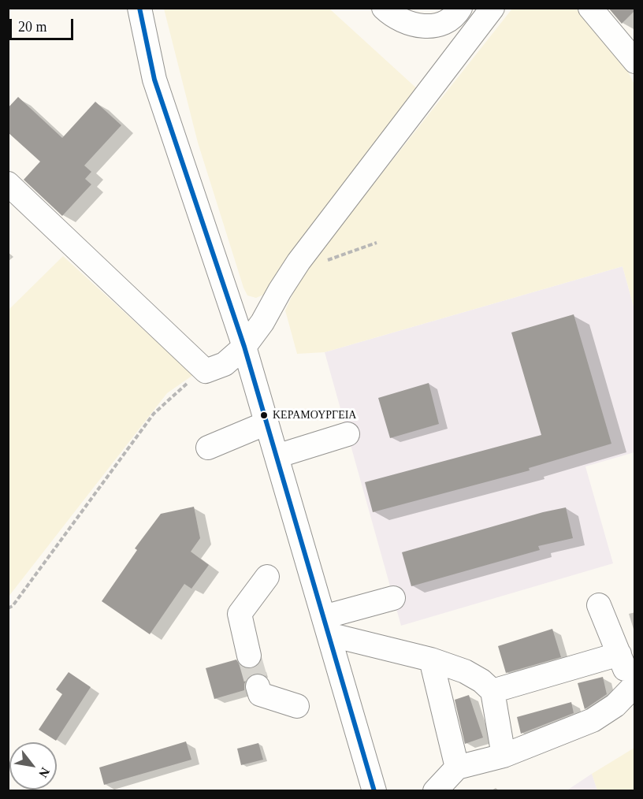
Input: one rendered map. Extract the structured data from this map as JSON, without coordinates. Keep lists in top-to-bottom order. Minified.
{"places":["ΚΕΡΑΜΟΥΡΓΕΙΑ"],"scale_bar":"20 m","north":"bottom right"}
